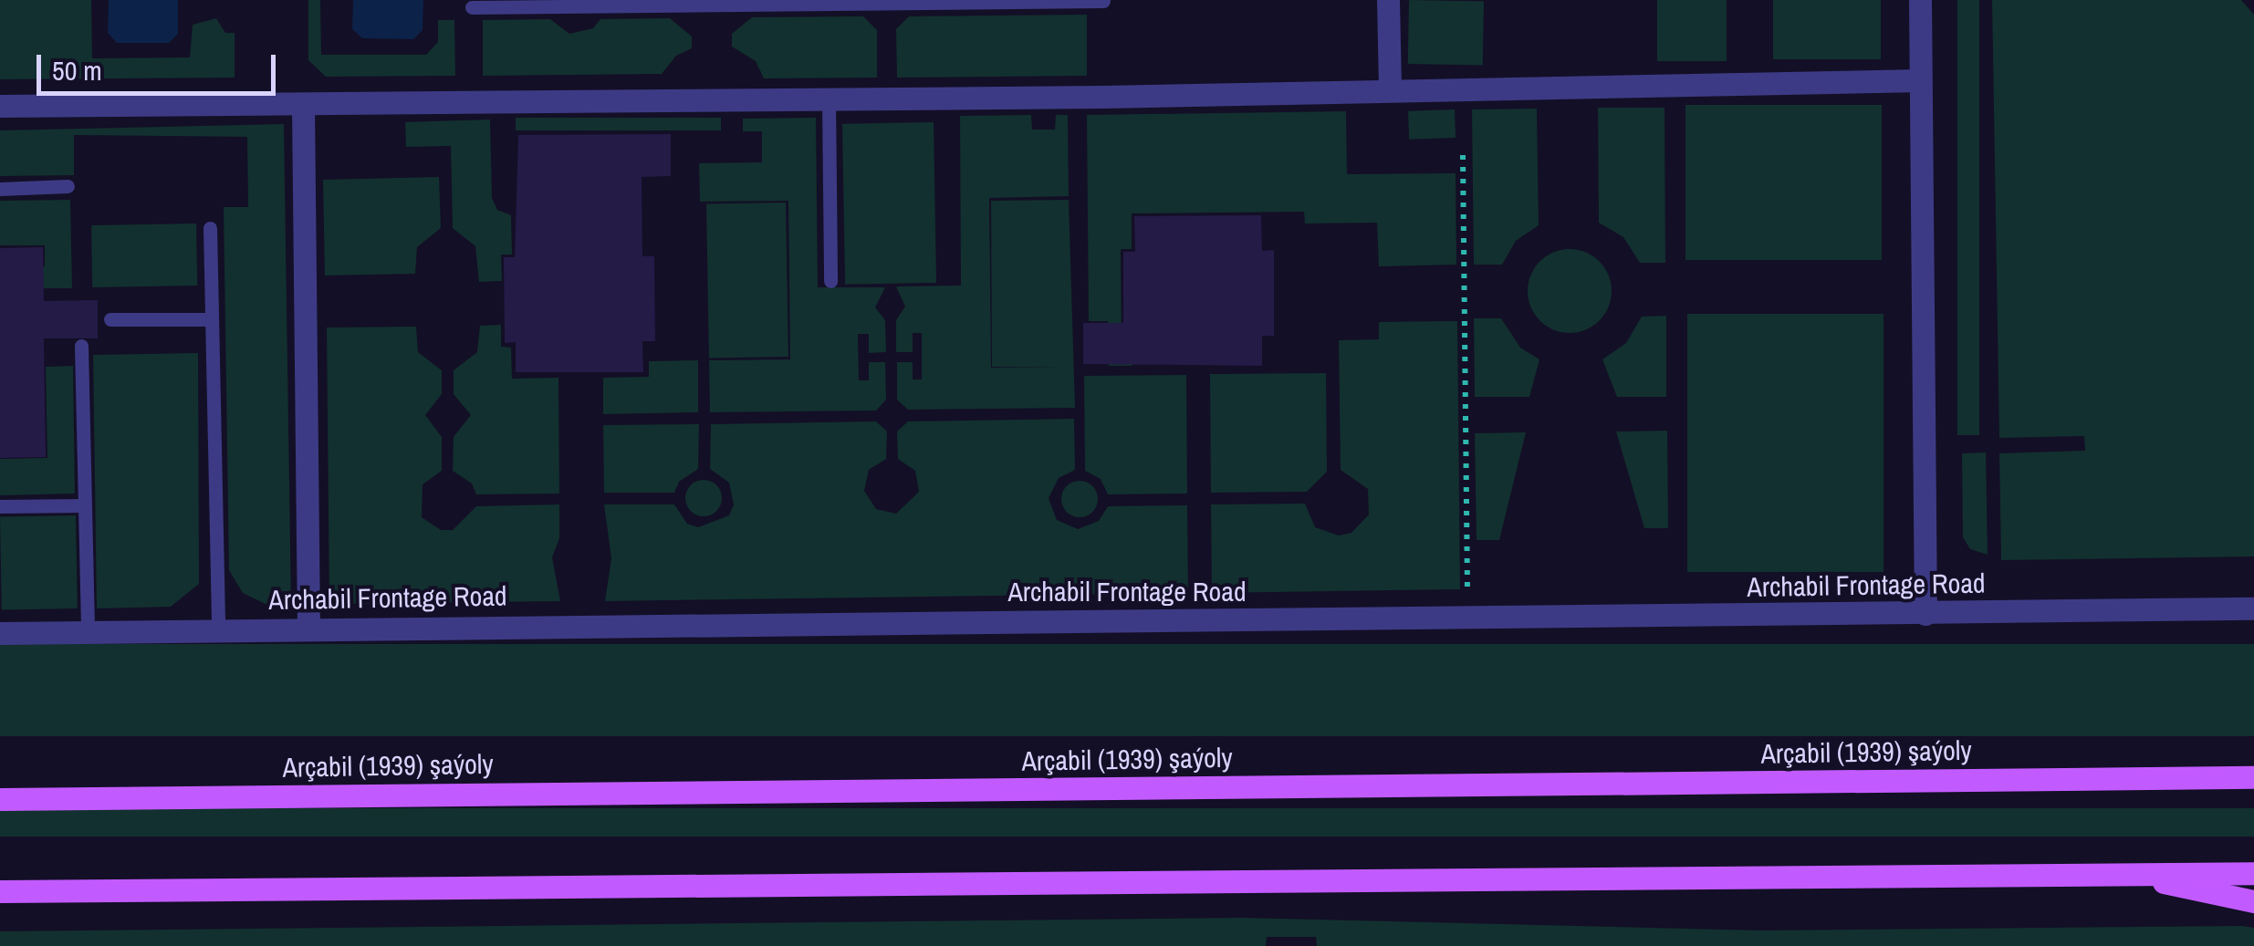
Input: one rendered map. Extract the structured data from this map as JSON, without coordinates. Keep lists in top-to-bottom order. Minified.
{"streets":{"main road":["Arçabil (1939) şaýoly"],"street":["Archabil Frontage Road"]},"scale_bar":"50 m"}
